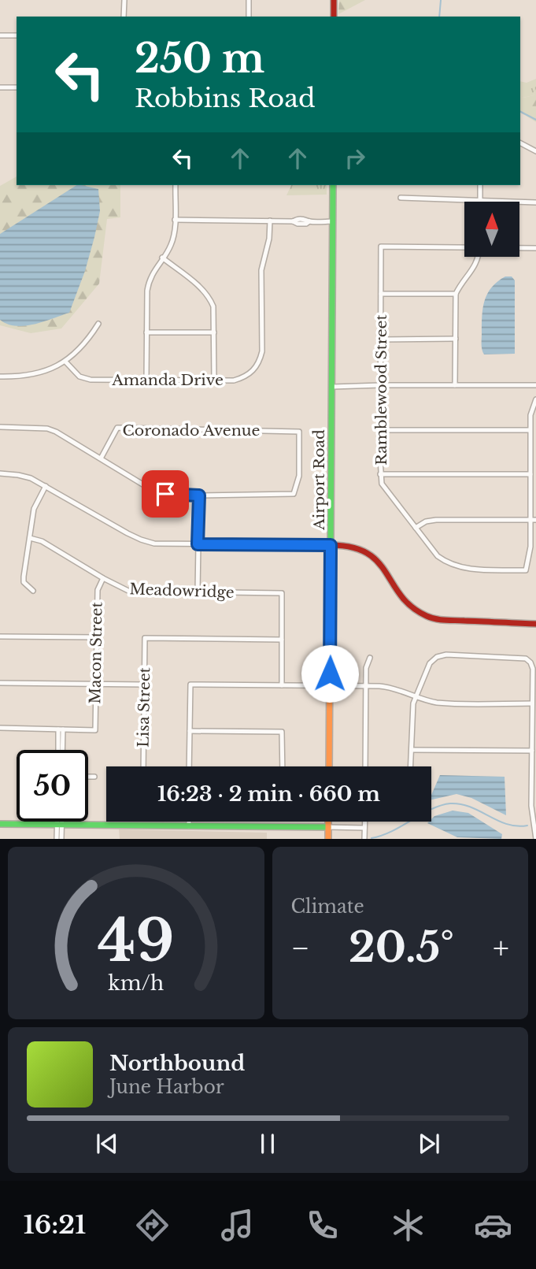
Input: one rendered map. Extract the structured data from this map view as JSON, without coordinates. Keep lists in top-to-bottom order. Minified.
{"streets":{"main road":["Airport Road"],"street":["Amanda Drive","Ramblewood Street","Coronado Avenue","Meadowridge","Macon Street","Lisa Street"]},"crossings":[["Meadowridge","Macon Street"],["Meadowridge","Lisa Street"]],"north":"top","page":{"turn":["250 m","Robbins Road"],"limit":"50","trip":"16:23 · 2 min · 660 m","tile":"Climate","heat":["−","20.5°","+"],"song":["Northbound","June Harbor"],"tabs":"16:21","gauge":["49","km/h"]}}
